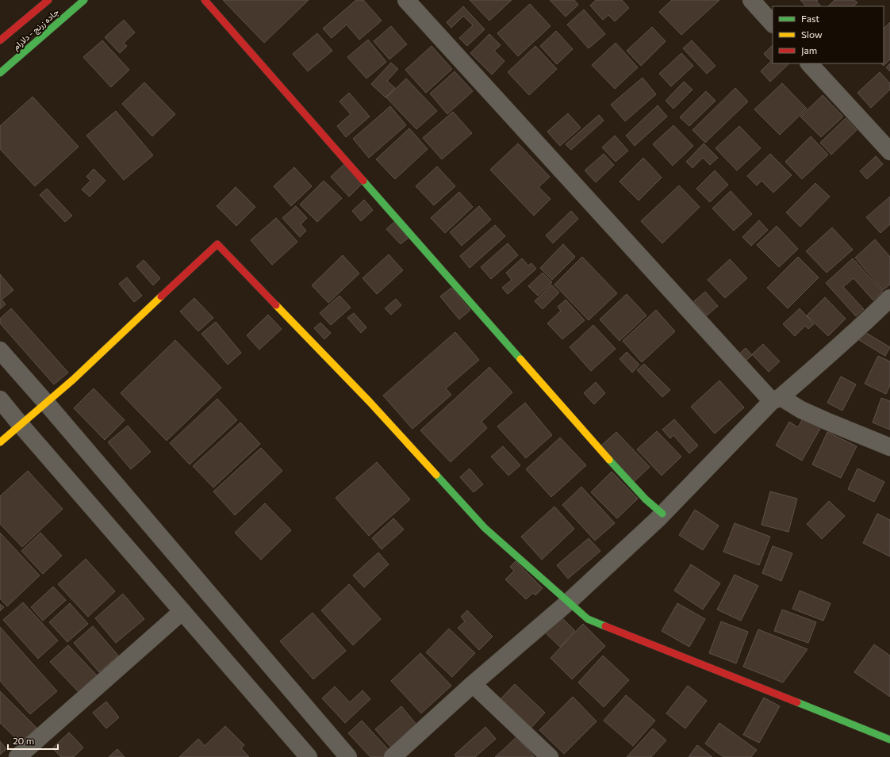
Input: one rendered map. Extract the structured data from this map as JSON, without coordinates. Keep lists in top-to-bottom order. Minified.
{"streets":{"main road":["جاده زرنج - دلارام"]},"legend":["Fast","Slow","Jam"],"scale_bar":"20 m"}
